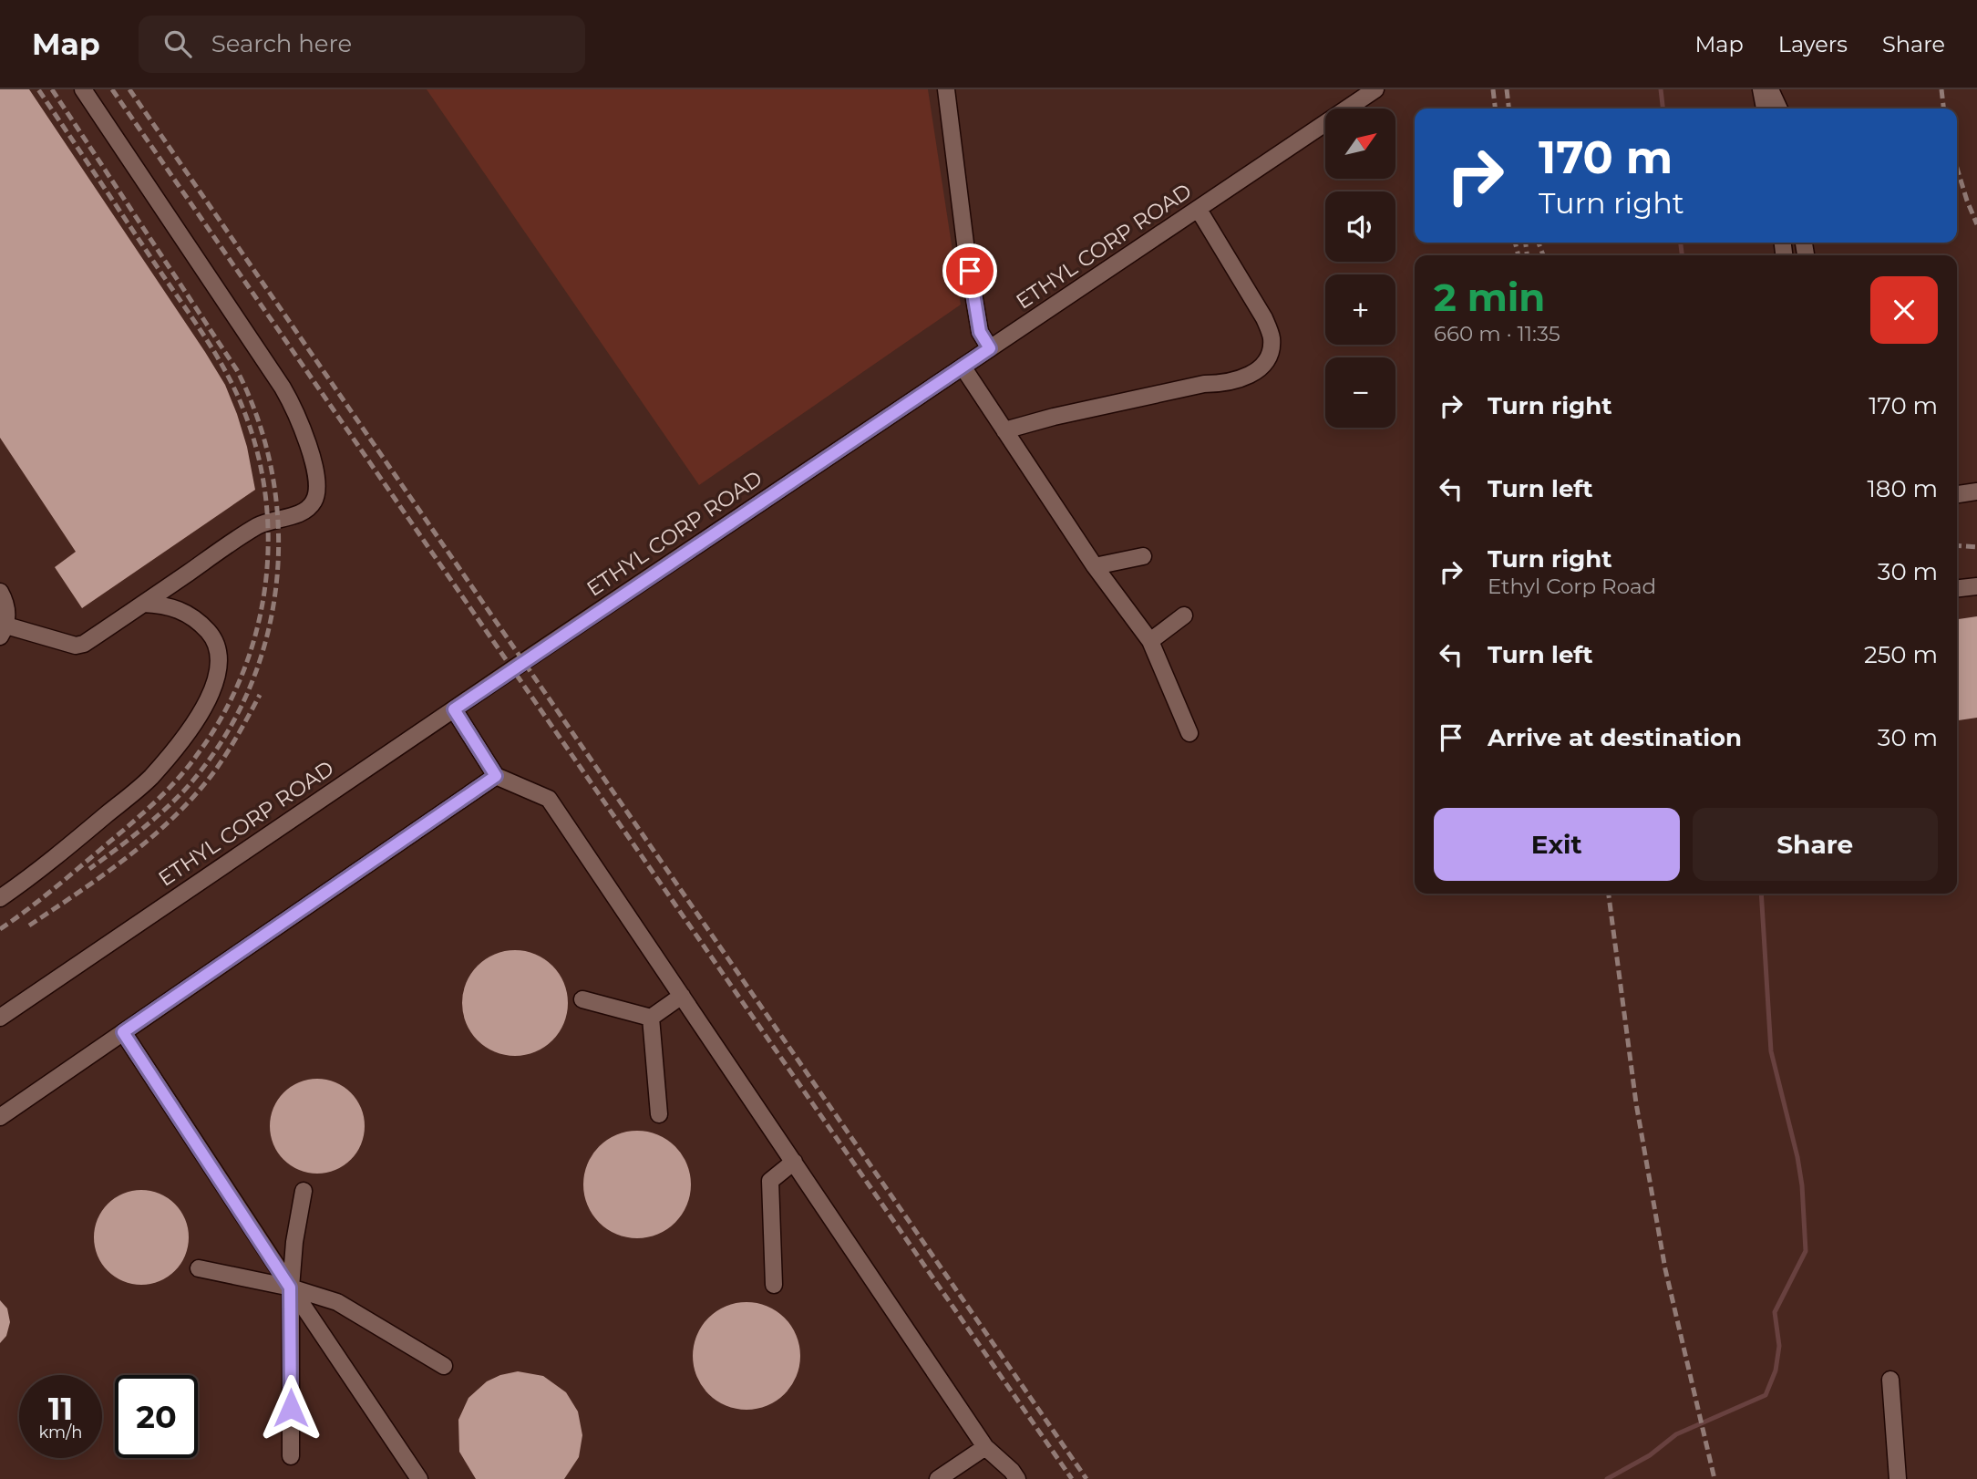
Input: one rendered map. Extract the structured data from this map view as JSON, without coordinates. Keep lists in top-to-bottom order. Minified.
{"streets":{"lane":["ETHYL CORP ROAD"]},"north":"top right","page":{"header":"Map","search":"Search here","nav":["Map","Layers","Share"],"map_buttons":["+","−"],"turn":["170 m","Turn right"],"heading":["2 min","660 m · 11:35"],"list":[{"name":"Turn right","value":"170 m"},{"name":"Turn left","value":"180 m"},{"name":"Turn right","note":"Ethyl Corp Road","value":"30 m"},{"name":"Turn left","value":"250 m"},{"name":"Arrive at destination","value":"30 m"}],"buttons":["Exit","Share"],"speed":"11 km/h","limit":"20"}}
